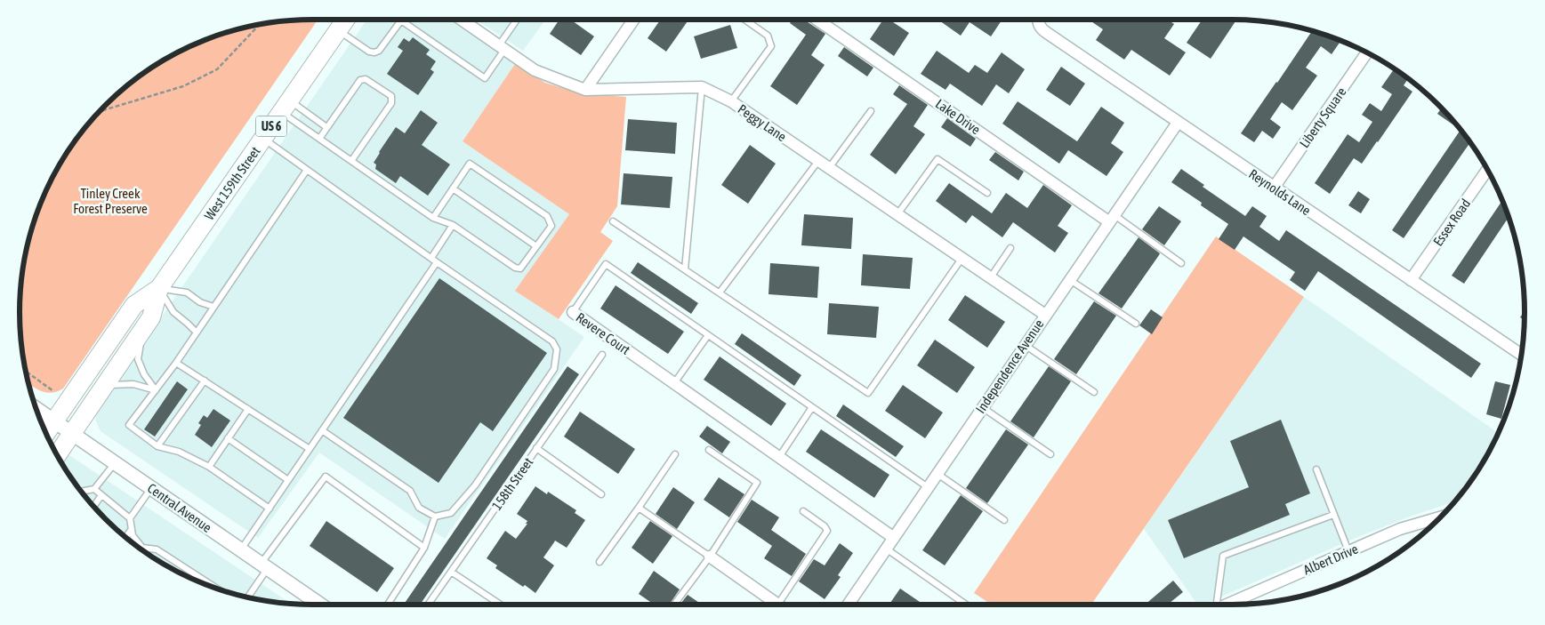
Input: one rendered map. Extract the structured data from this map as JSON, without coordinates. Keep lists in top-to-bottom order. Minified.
{"streets":{"main road":["US 6","West 159th Street"],"street":["Lake Drive","Liberty Square","Peggy Lane","Reynolds Lane","Essex Road","Revere Court","Independence Avenue","Central Avenue","Albert Drive"],"lane":["158th Street"]},"crossings":[["Lake Drive","Independence Avenue"],["Liberty Square","Reynolds Lane"],["Peggy Lane","Independence Avenue"],["West 159th Street","Central Avenue"],["Reynolds Lane","Essex Road"],["Reynolds Lane","Independence Avenue"],["Revere Court","Independence Avenue"]],"parks":["Tinley Creek Forest Preserve"]}
